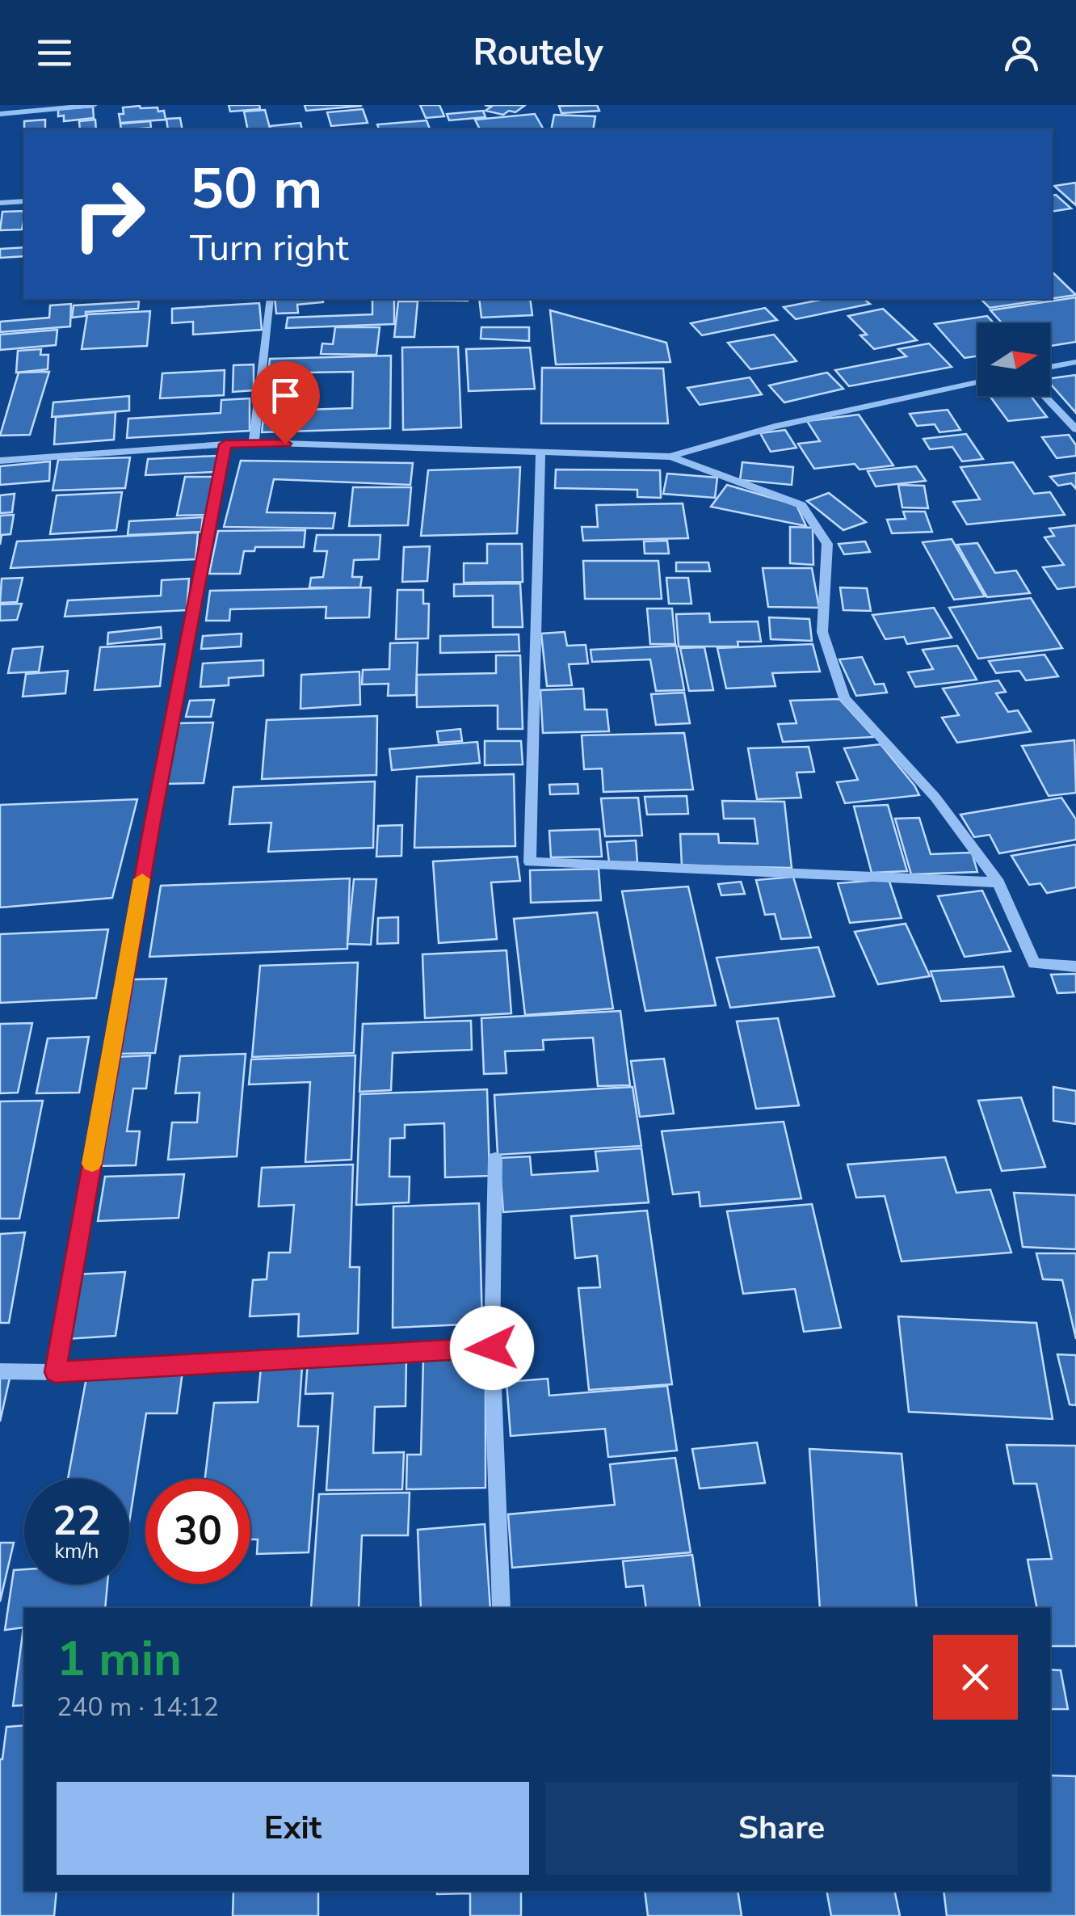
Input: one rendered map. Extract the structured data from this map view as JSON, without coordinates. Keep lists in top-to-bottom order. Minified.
{"north":"right","page":{"header":"Routely","turn":["50 m","Turn right"],"speed":"22 km/h","limit":"30","heading":["1 min","240 m · 14:12"],"buttons":["Exit","Share"]}}
